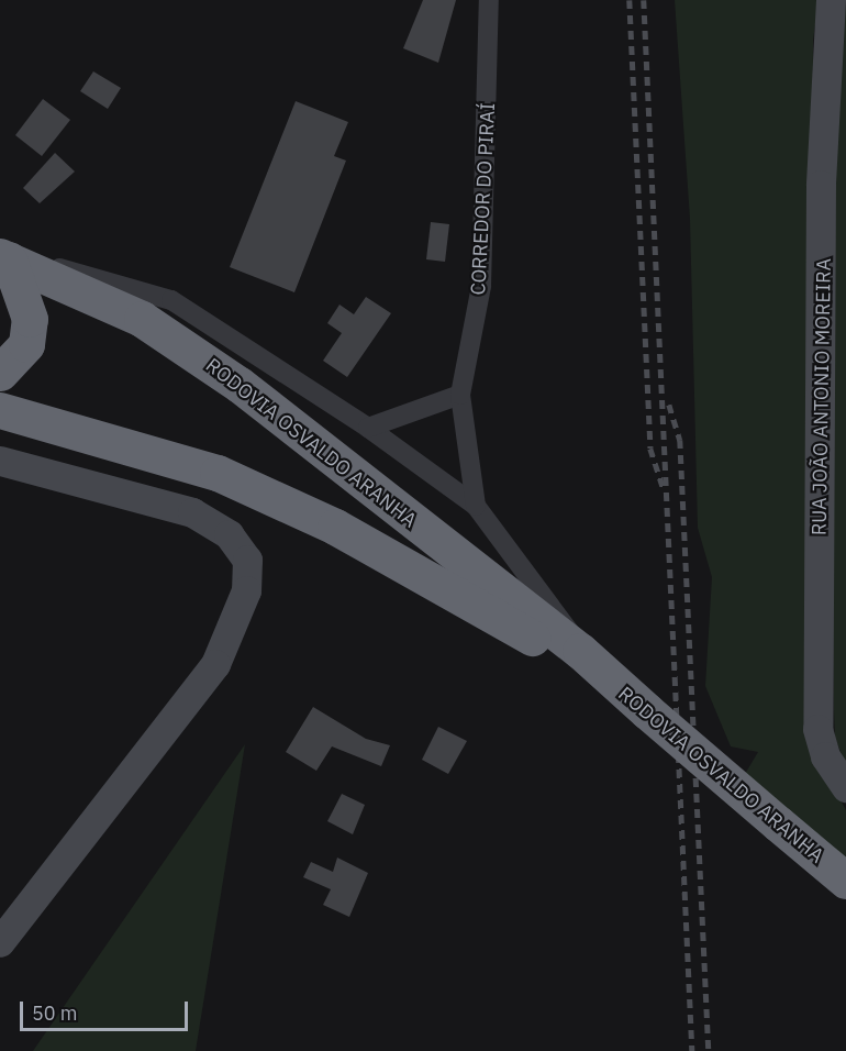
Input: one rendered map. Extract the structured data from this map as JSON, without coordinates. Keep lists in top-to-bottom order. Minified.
{"streets":{"highway":["RODOVIA OSVALDO ARANHA"],"main road":["RUA JOÃO ANTONIO MOREIRA"],"street":["CORREDOR DO PIRAÍ"]},"scale_bar":"50 m"}
